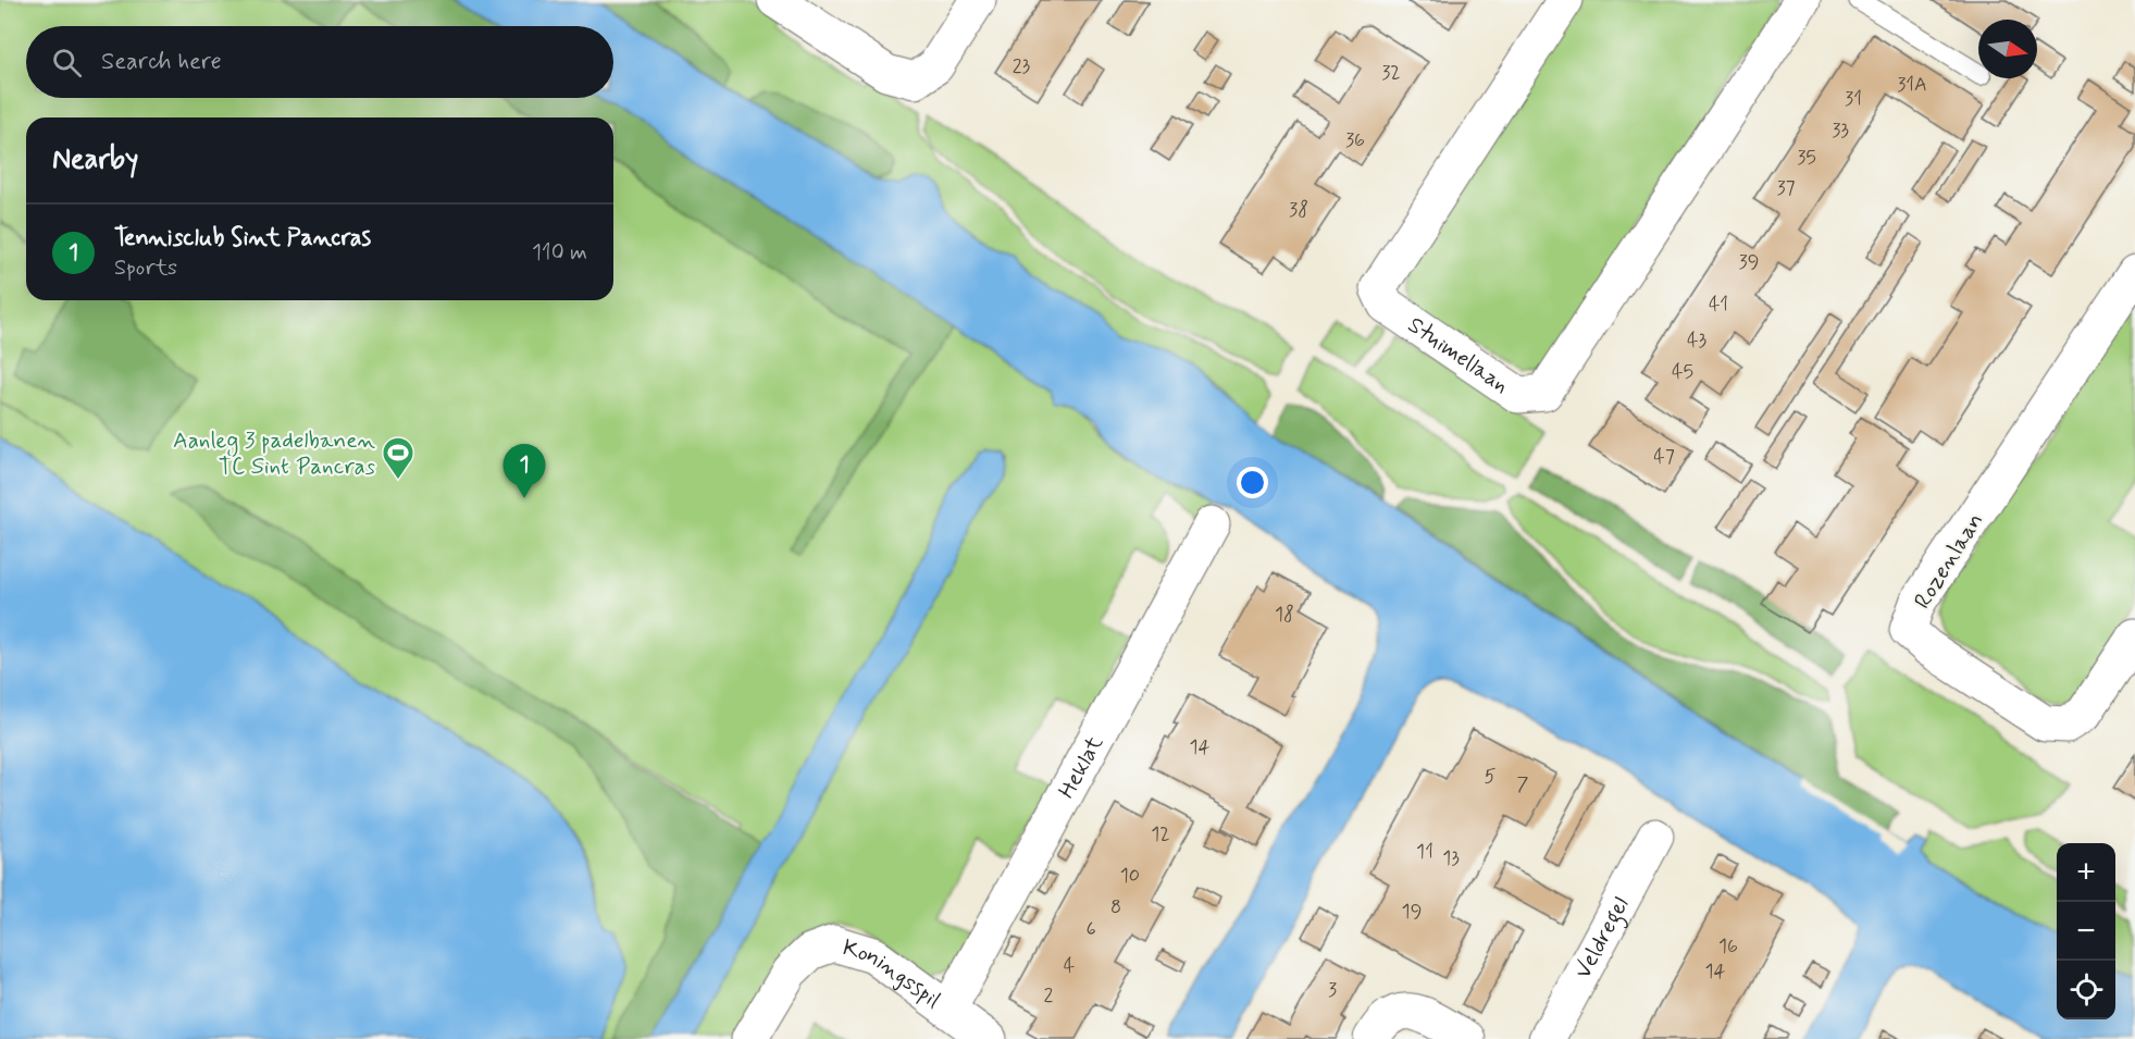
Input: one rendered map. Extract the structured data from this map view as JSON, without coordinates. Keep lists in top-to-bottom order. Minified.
{"streets":{"street":["Stuimellaan","Rozenlaan","Heklat","Veldregel","Koningsspil"]},"crossings":[["Heklat","Koningsspil"]],"places":{"sports":["Aanleg 3 padelbanen TC Sint Pancras"]},"house_numbers":["23","32","31A","31","33","36","35","37","38","39","41","43","45","47","18","14","5","7","12","11","13","10","8","19","6","16","4","14","3","2"],"north":"right","page":{"search":"Search here","heading":"Nearby","list":[{"mark":"1","name":"Tennisclub Sint Pancras","note":"Sports","value":"110 m"}],"pins":"1","map_buttons":["+","−"]}}
